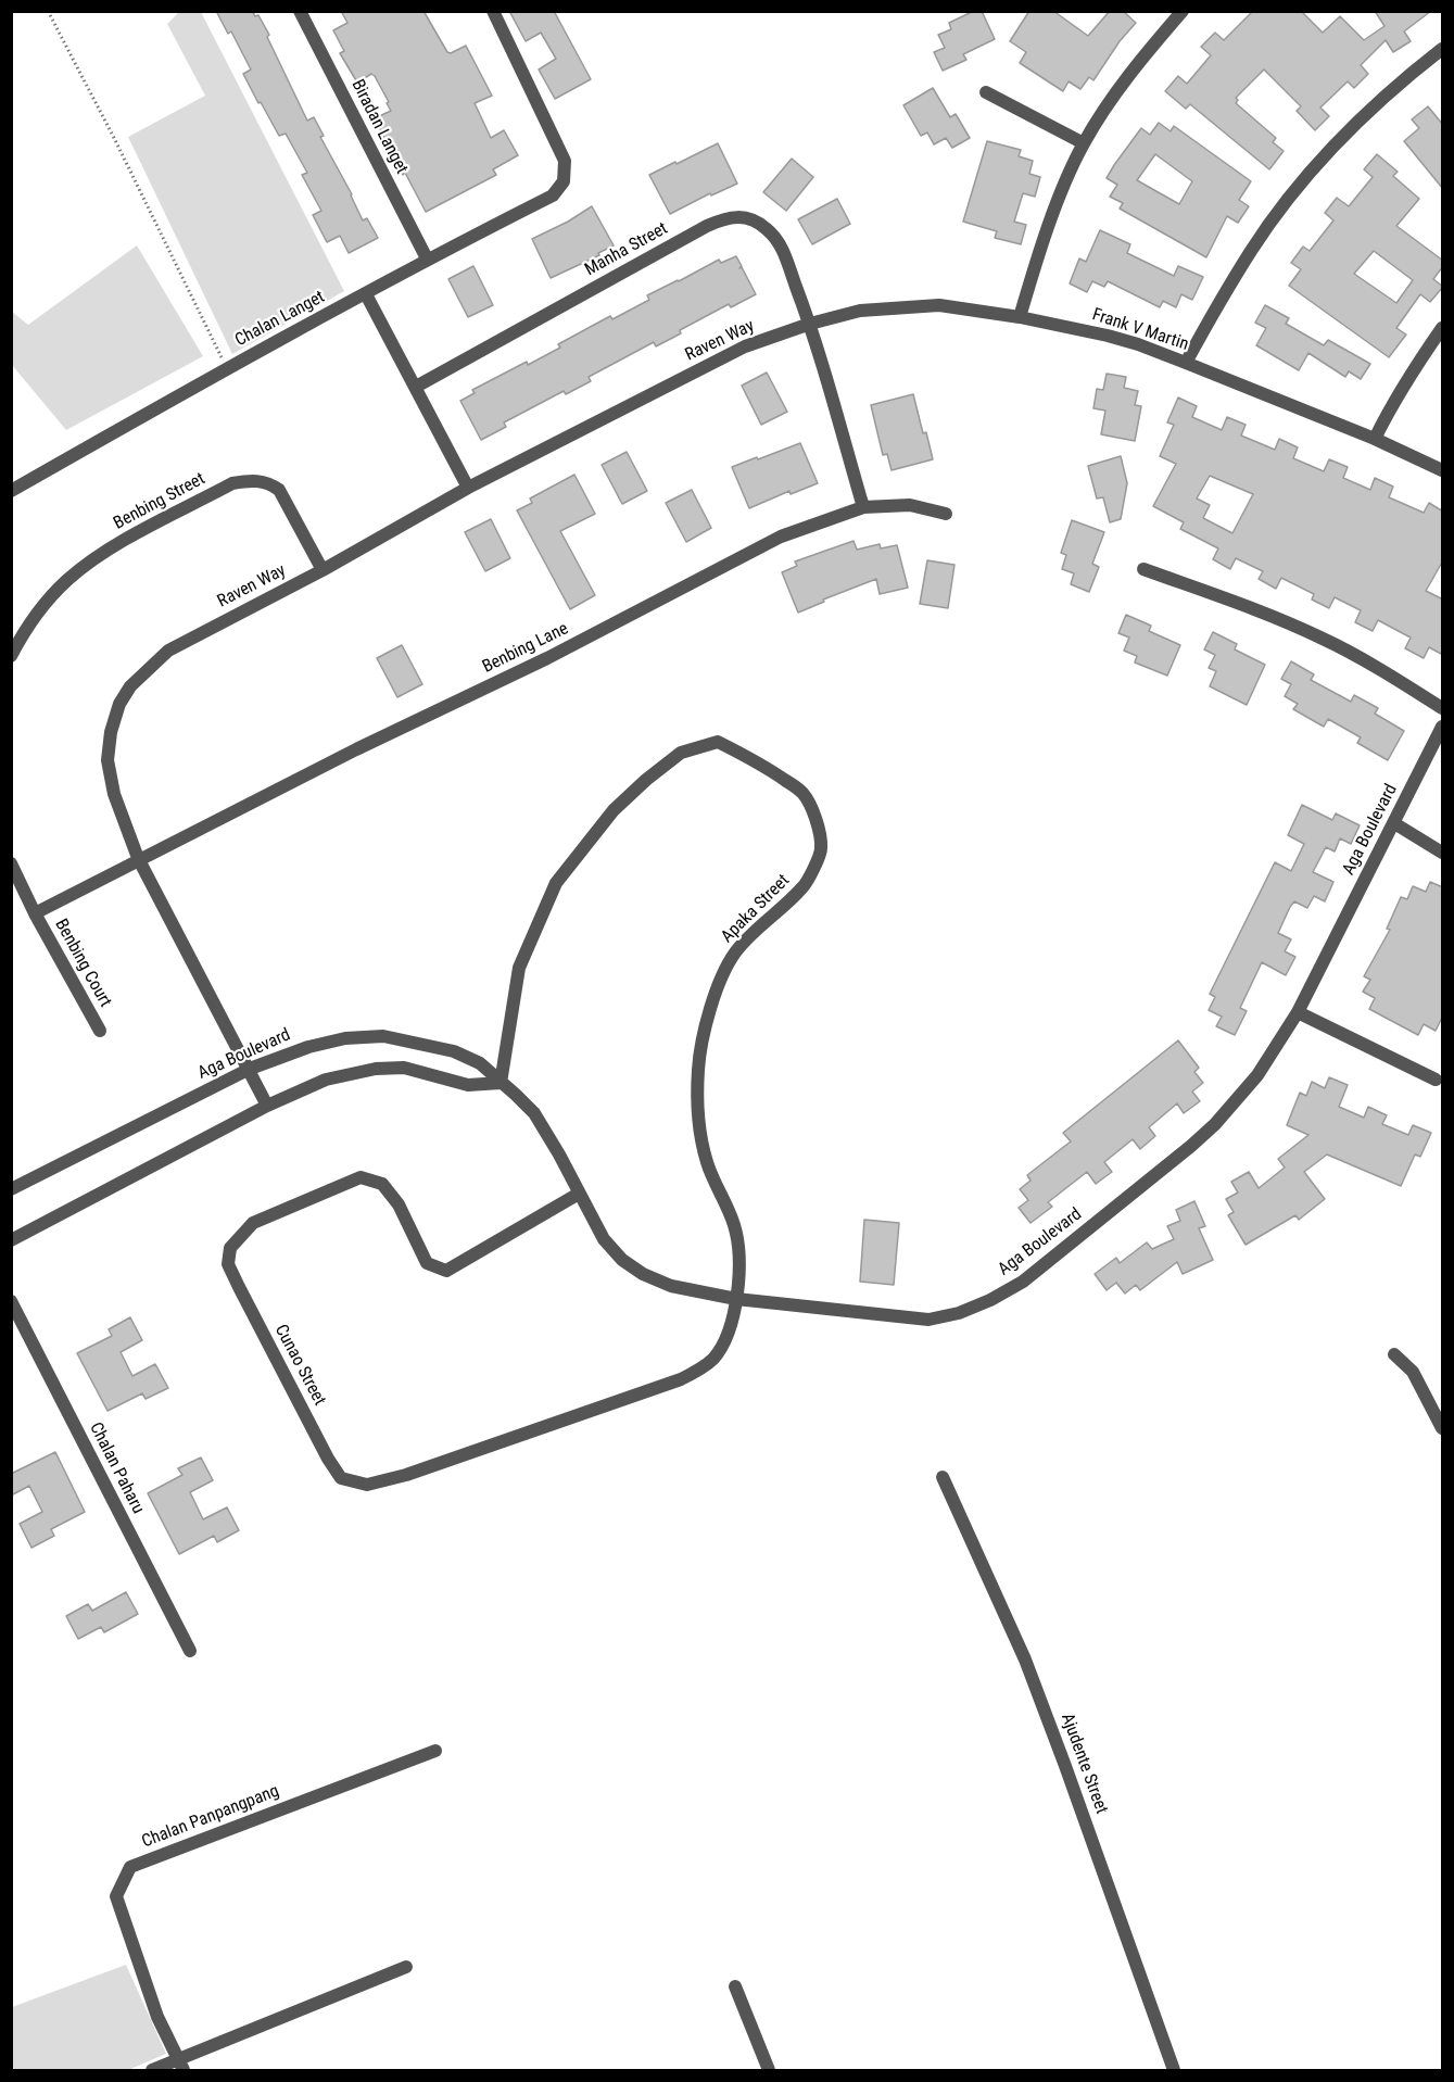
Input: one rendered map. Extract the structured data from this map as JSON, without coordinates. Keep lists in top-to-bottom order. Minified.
{"streets":{"street":["Biradan Langet","Manha Street","Chalan Langet","Frank V Martin","Raven Way","Benbing Street","Benbing Lane","Aga Boulevard","Apaka Street","Benbing Court","Cunao Street","Chalan Paharu","Ajudente Street","Chalan Panpangpang"]},"crossings":[["Biradan Langet","Chalan Langet"],["Manha Street","Frank V Martin"],["Manha Street","Raven Way"],["Frank V Martin","Raven Way"],["Raven Way","Benbing Street"],["Raven Way","Benbing Lane"],["Raven Way","Aga Boulevard"],["Benbing Lane","Benbing Court"],["Aga Boulevard","Apaka Street"],["Aga Boulevard","Cunao Street"],["Apaka Street","Cunao Street"]]}
